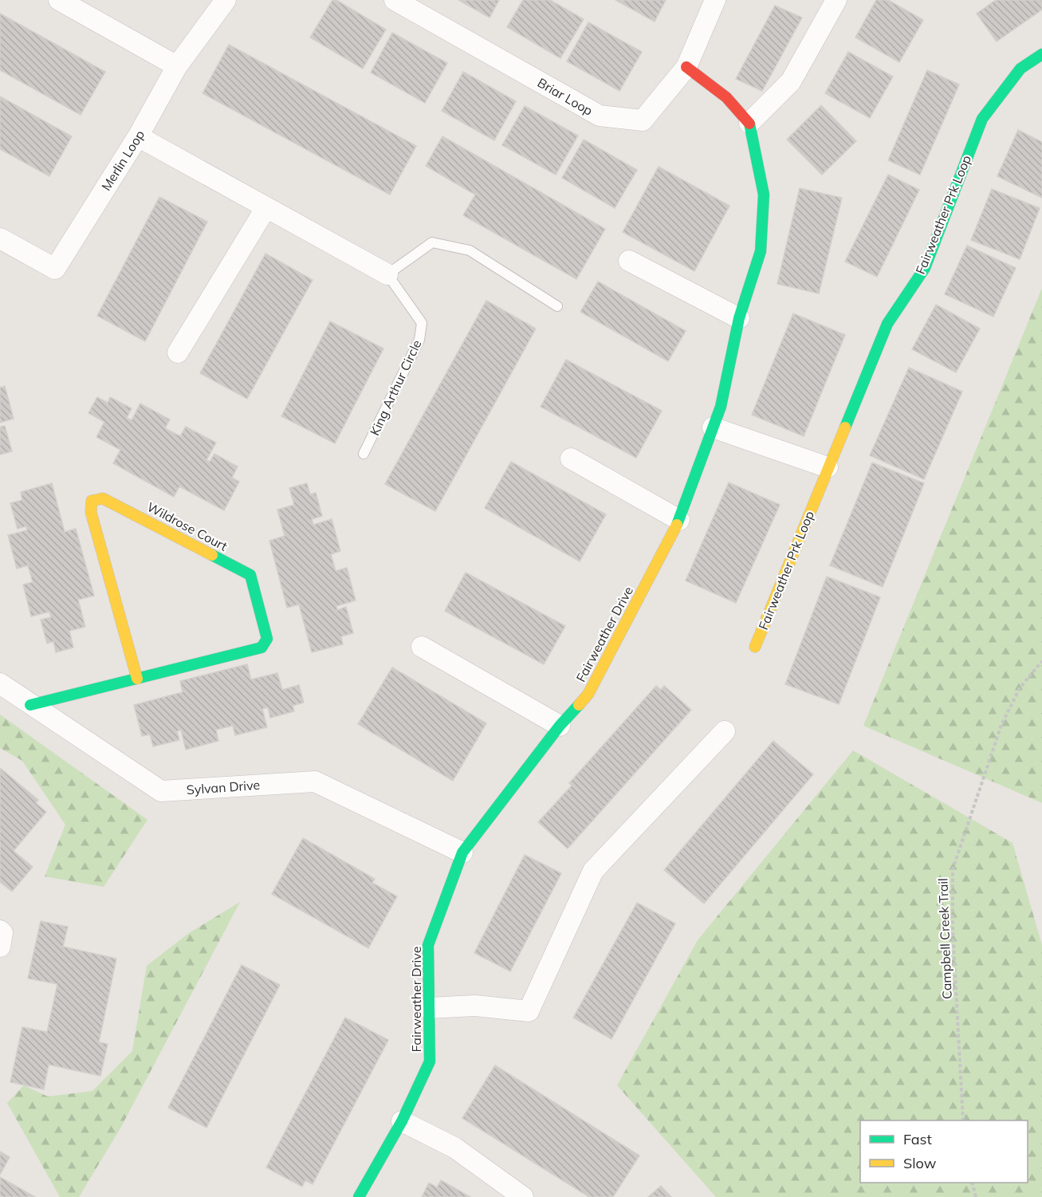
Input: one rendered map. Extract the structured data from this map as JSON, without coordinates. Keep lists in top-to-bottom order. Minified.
{"streets":{"street":["Briar Loop","Merlin Loop","Fairweather Prk Loop","King Arthur Circle","Wildrose Court","Fairweather Drive","Sylvan Drive"],"path":["Campbell Creek Trail"]},"crossings":[["Merlin Loop","King Arthur Circle"],["Wildrose Court","Sylvan Drive"],["Fairweather Drive","Sylvan Drive"]],"legend":["Fast","Slow"]}
